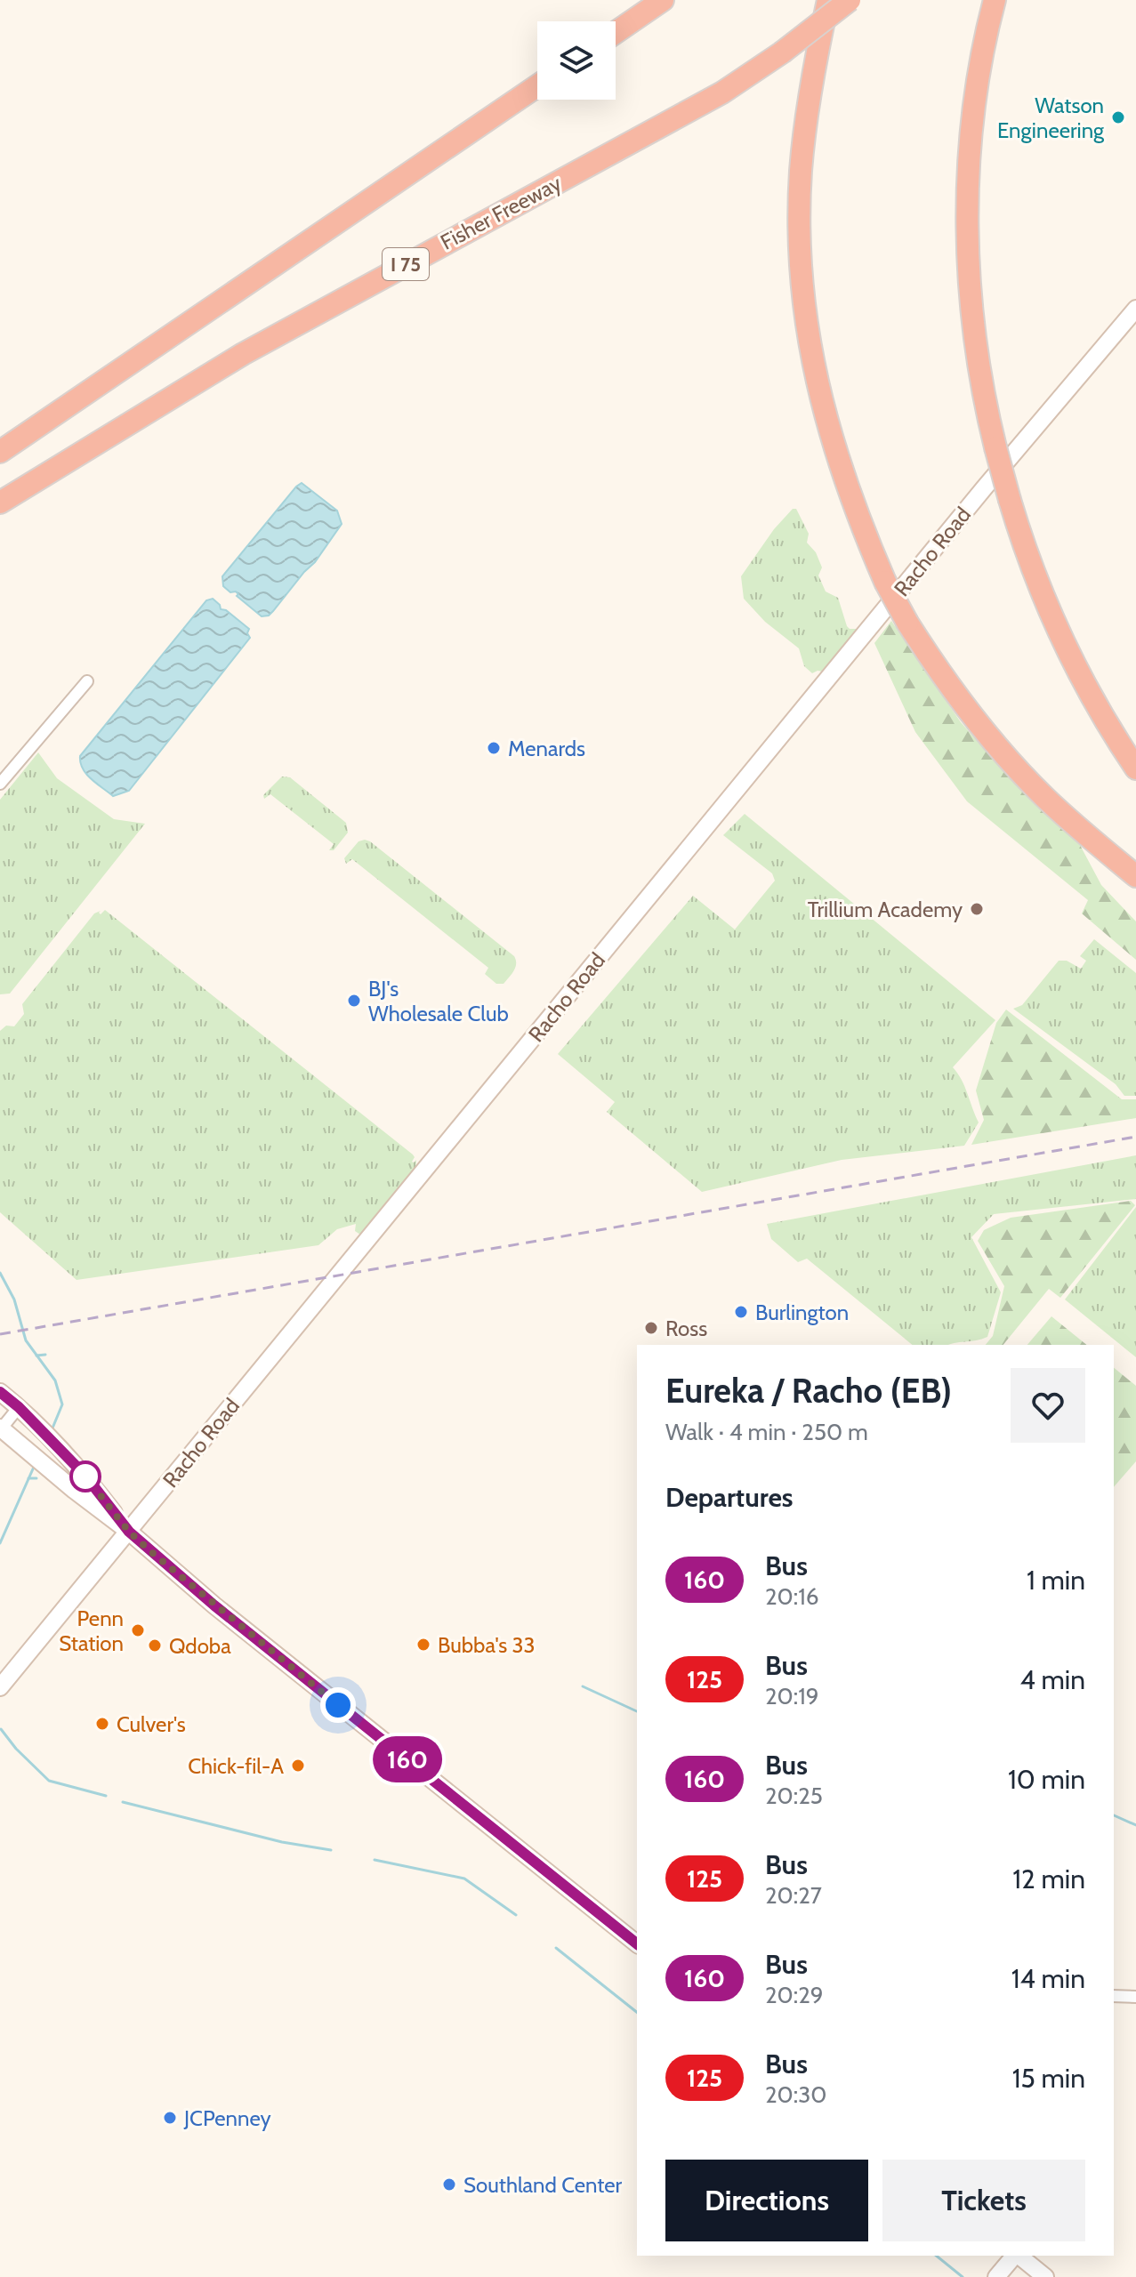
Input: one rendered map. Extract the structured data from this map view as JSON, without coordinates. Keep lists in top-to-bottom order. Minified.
{"streets":{"highway":["Fisher Freeway","I 75"],"street":["Racho Road"]},"places":["Watson Engineering","Menards","Trillium Academy","BJ's Wholesale Club","Burlington","Ross","Penn Station","Bubba's 33","Qdoba","Culver's","Chick-fil-A","JCPenney","Southland Center"],"lines":["bus line 160"],"page":{"on_map":"160","heading":[["Eureka / Racho (EB)","Walk · 4 min · 250 m"],"Departures"],"list":[{"mark":"160","name":"Bus","note":"20:16","value":"1 min"},{"mark":"125","name":"Bus","note":"20:19","value":"4 min"},{"mark":"160","name":"Bus","note":"20:25","value":"10 min"},{"mark":"125","name":"Bus","note":"20:27","value":"12 min"},{"mark":"160","name":"Bus","note":"20:29","value":"14 min"},{"mark":"125","name":"Bus","note":"20:30","value":"15 min"}],"buttons":["Directions","Tickets"]}}
